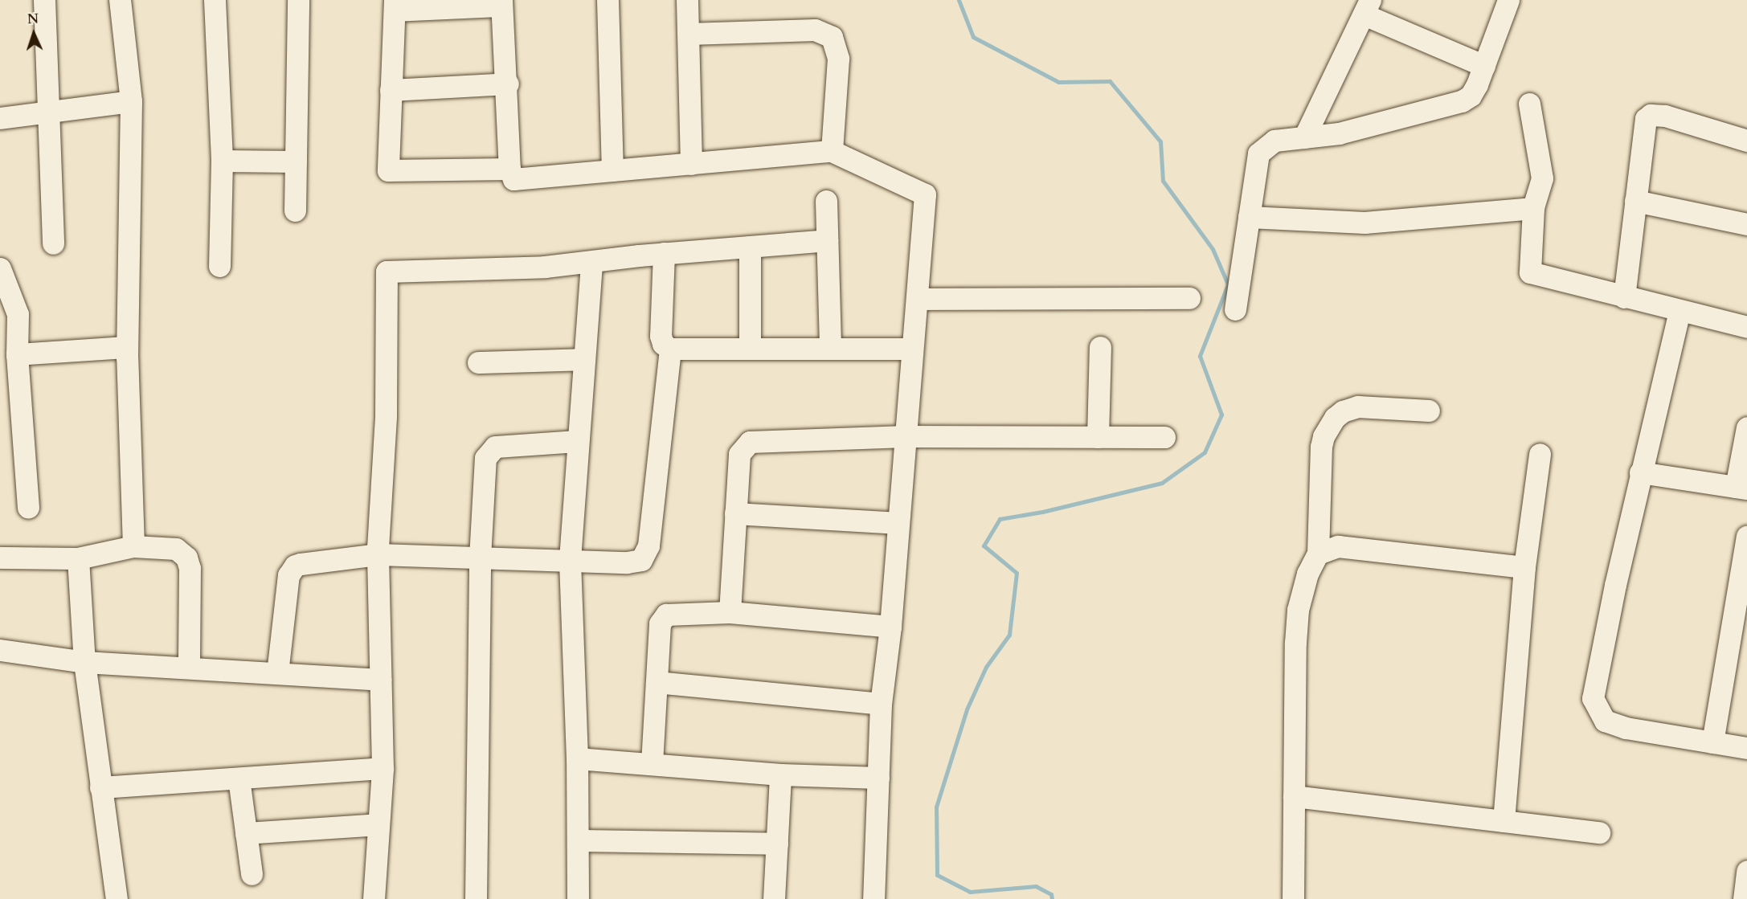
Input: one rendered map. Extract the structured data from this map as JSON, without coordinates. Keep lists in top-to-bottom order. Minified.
{"north":"top"}
